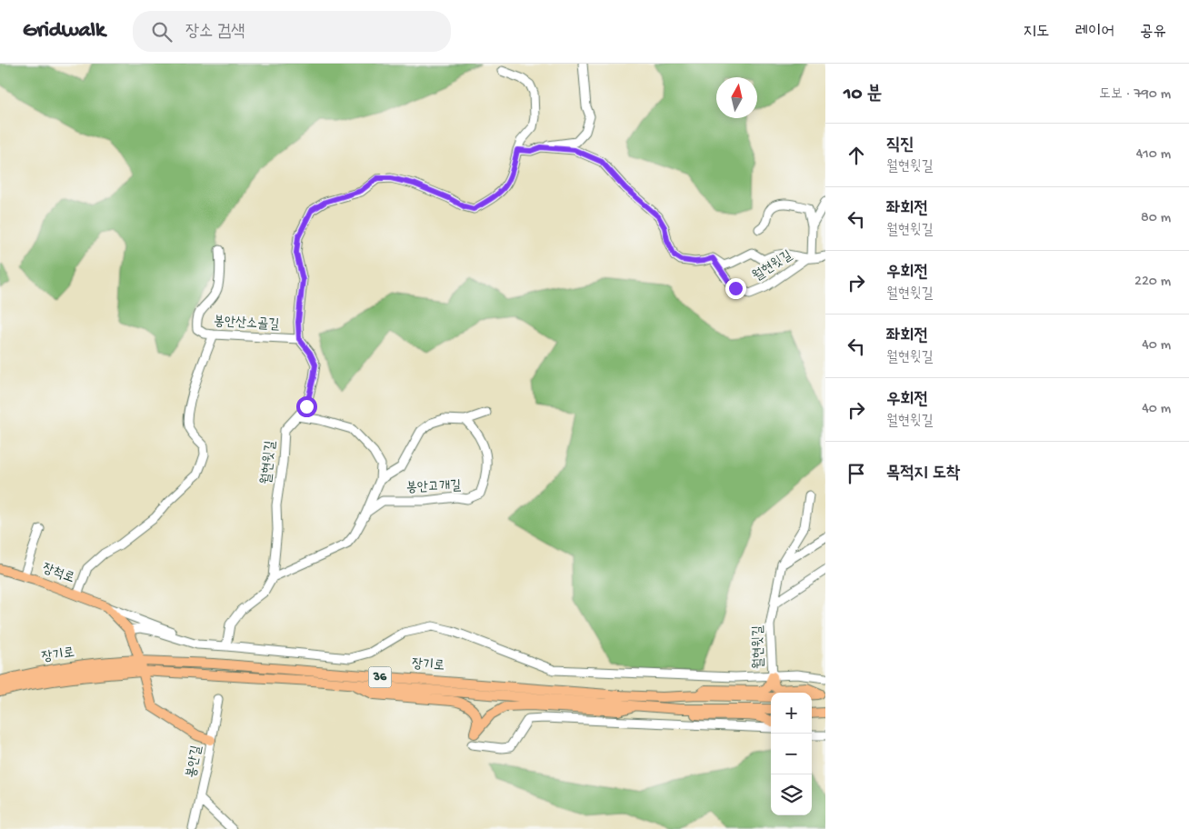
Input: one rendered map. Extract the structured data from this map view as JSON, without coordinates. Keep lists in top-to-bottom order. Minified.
{"streets":{"highway":["장기로","36"],"main road":["장척로"],"street":["월현윗길","봉안산소골길","봉안고개길","봉안길"]},"crossings":[["월현윗길","봉안산소골길"],["월현윗길","봉안고개길"]],"north":"top","page":{"header":"Gridwalk","search":"장소 검색","nav":["지도","레이어","공유"],"heading":["10 분","도보 · 790 m"],"list":[["직진","월현윗길","410 m"],["좌회전","월현윗길","80 m"],["우회전","월현윗길","220 m"],["좌회전","월현윗길","40 m"],["우회전","월현윗길","40 m"],"목적지 도착"],"map_buttons":["+","−"]}}
